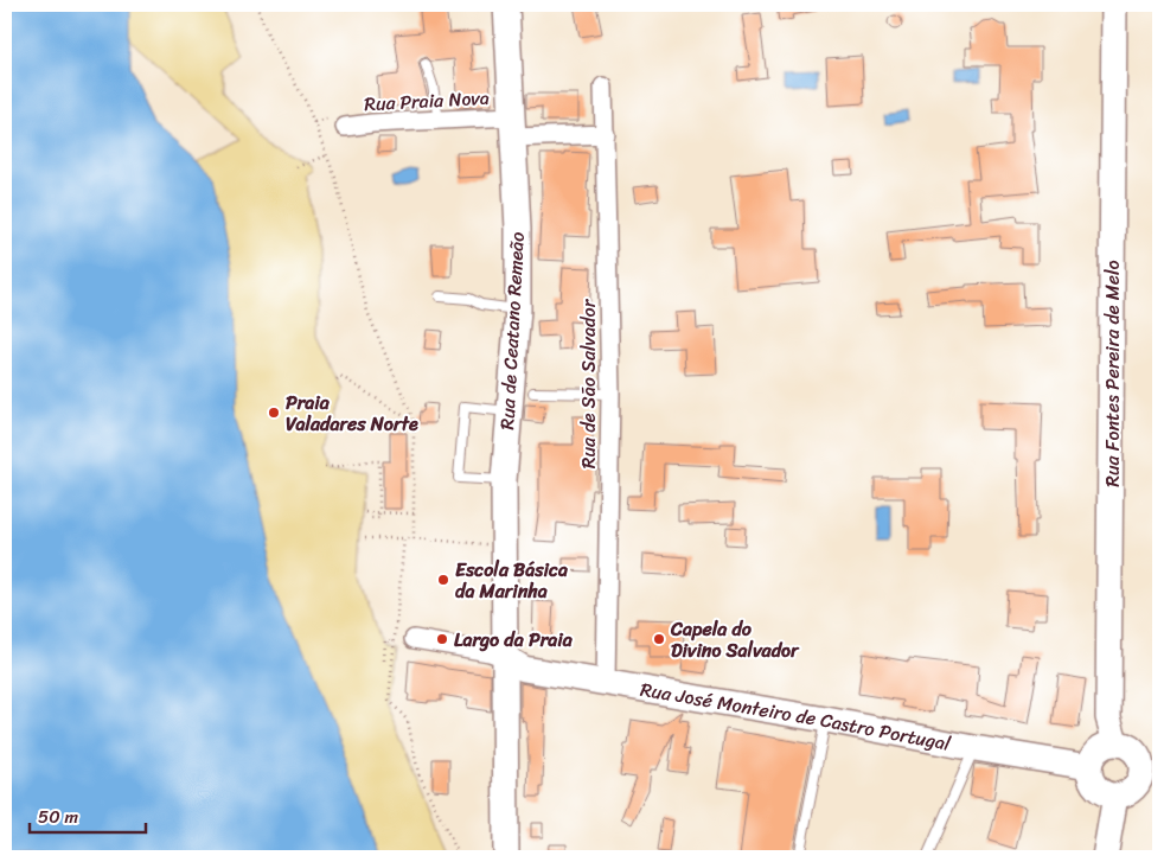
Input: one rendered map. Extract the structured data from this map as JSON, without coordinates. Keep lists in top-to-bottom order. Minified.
{"streets":{"main road":["Rua de Ceatano Remeão","Rua Fontes Pereira de Melo","Rua José Monteiro de Castro Portugal"],"street":["Rua Praia Nova","Rua de São Salvador"]},"crossings":[["Rua Praia Nova","Rua de Ceatano Remeão"],["Rua Praia Nova","Rua de São Salvador"],["Rua de Ceatano Remeão","Rua José Monteiro de Castro Portugal"],["Rua Fontes Pereira de Melo","Rua José Monteiro de Castro Portugal"],["Rua de São Salvador","Rua José Monteiro de Castro Portugal"]],"places":["Praia Valadares Norte","Escola Básica da Marinha","Largo da Praia","Capela do Divino Salvador"],"scale_bar":"50 m"}
